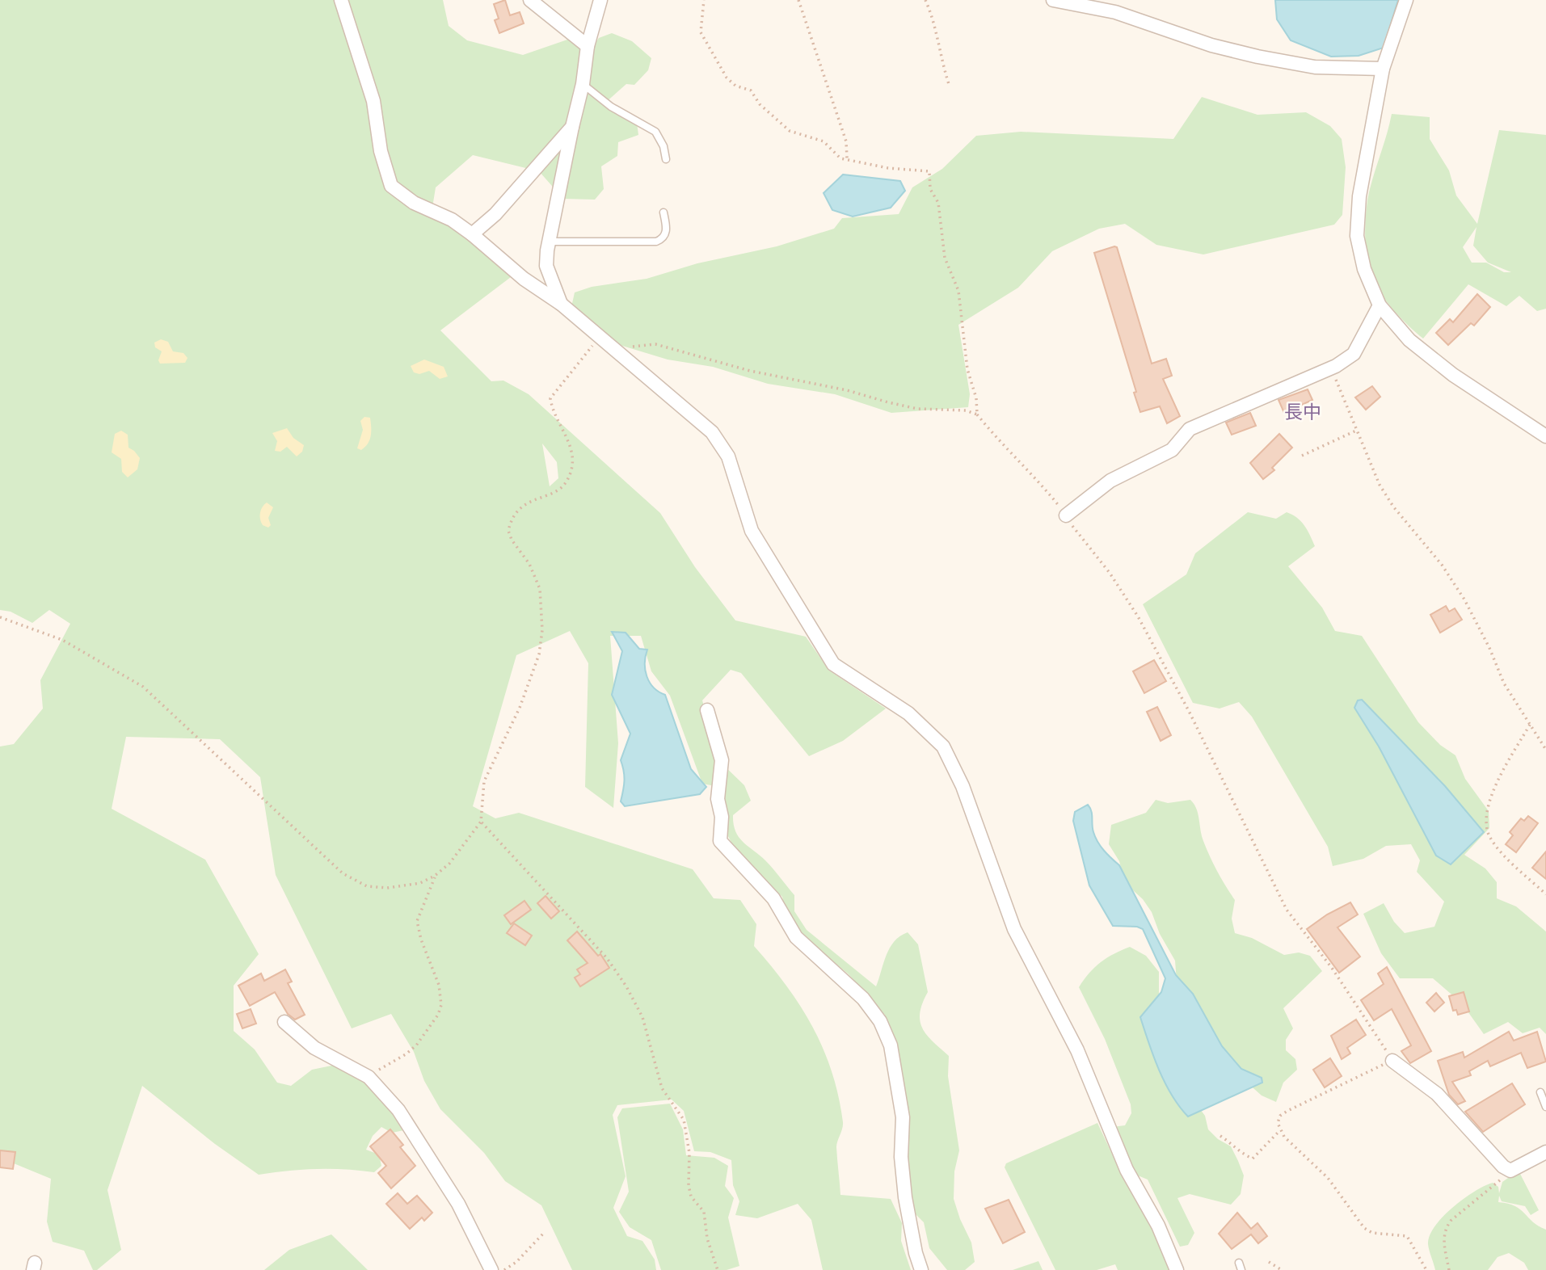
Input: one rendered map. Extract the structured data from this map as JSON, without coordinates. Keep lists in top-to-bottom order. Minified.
{"districts":["長中"]}
